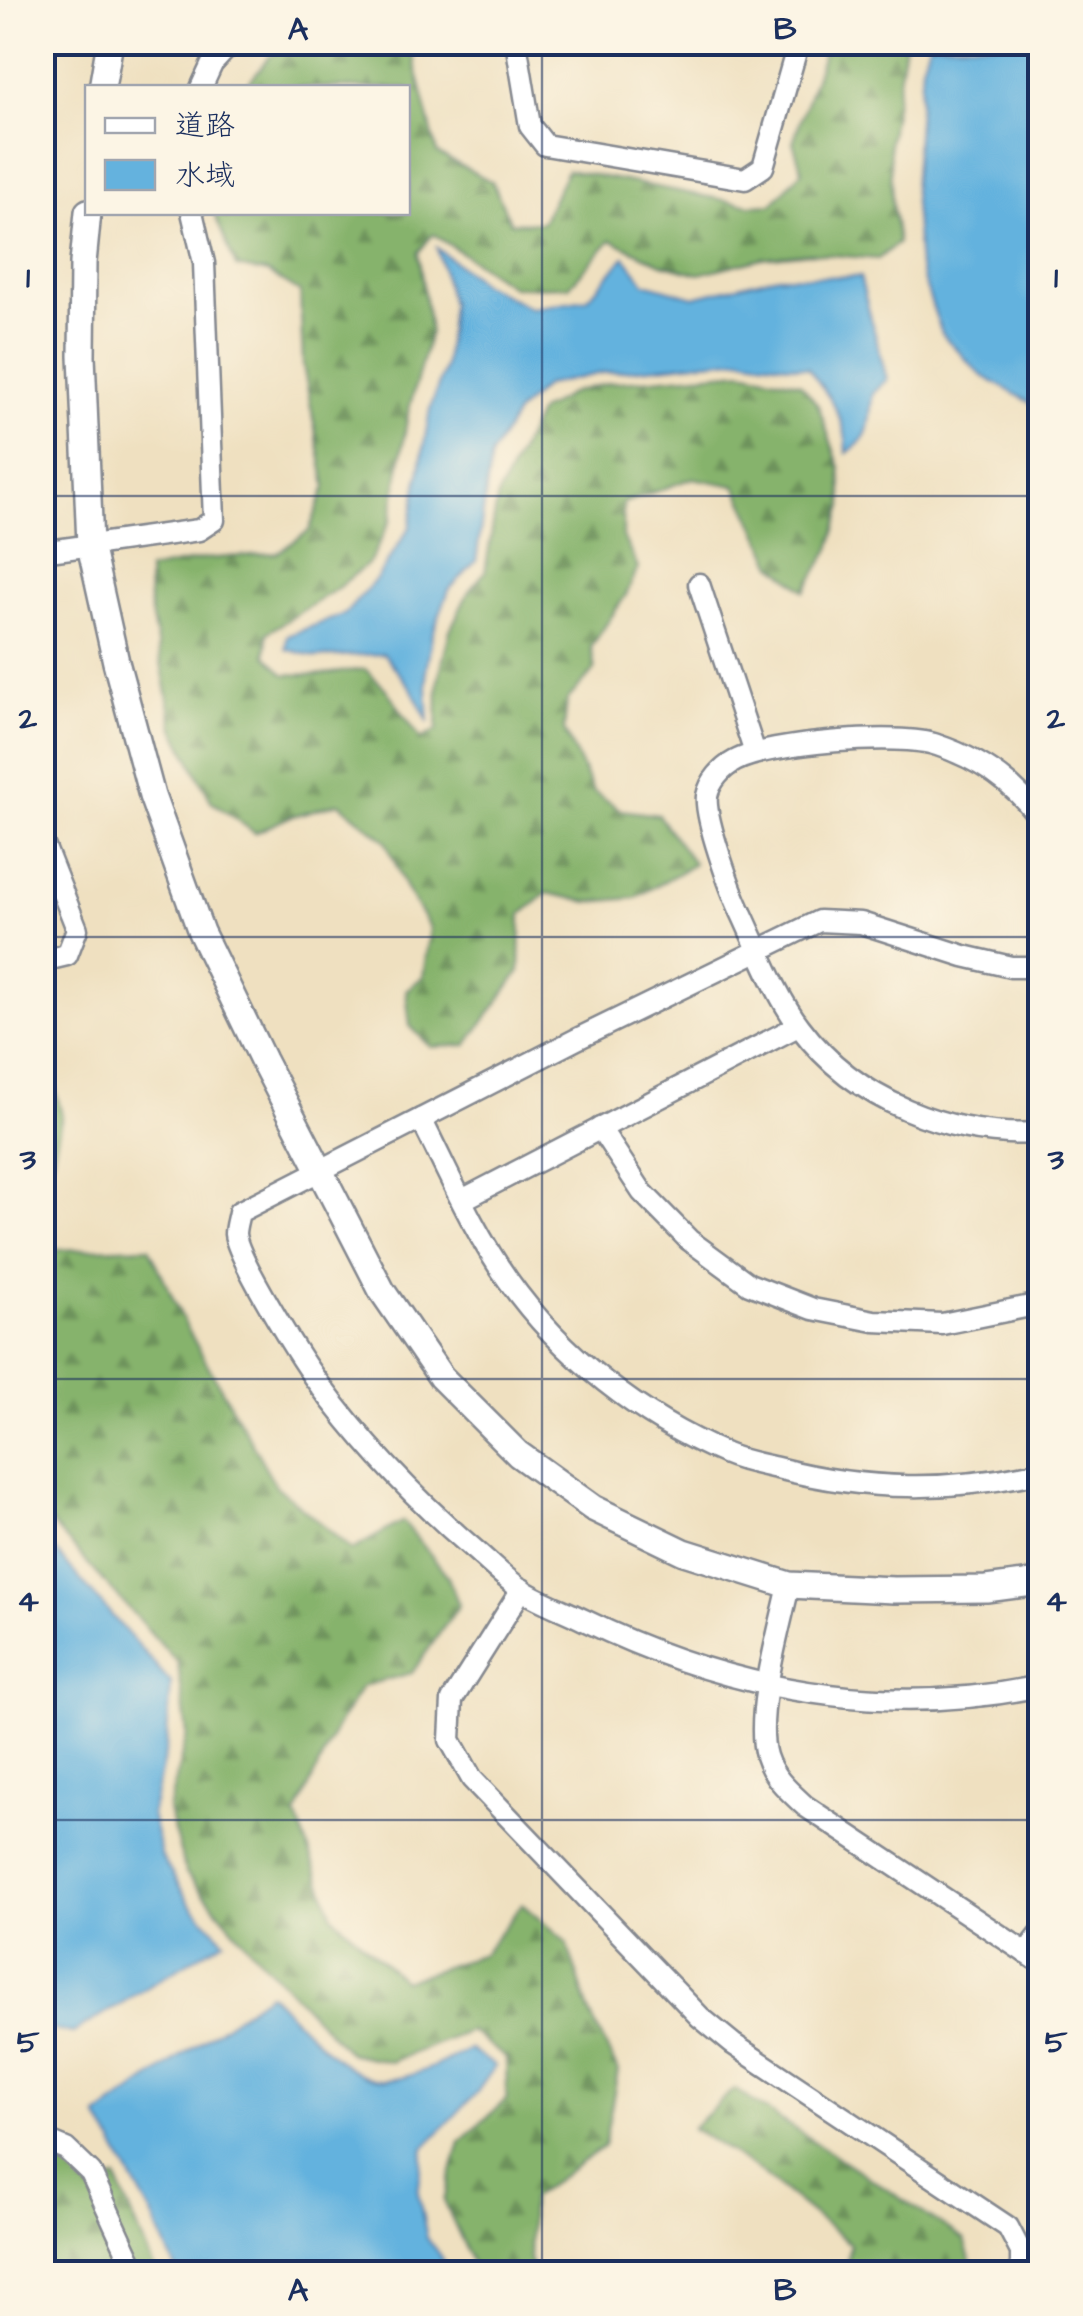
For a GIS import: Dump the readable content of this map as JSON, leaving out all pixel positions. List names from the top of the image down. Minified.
{"legend":["道路","水域"],"grid":{"columns":["A","B"],"rows":["1","2","3","4","5"]}}
